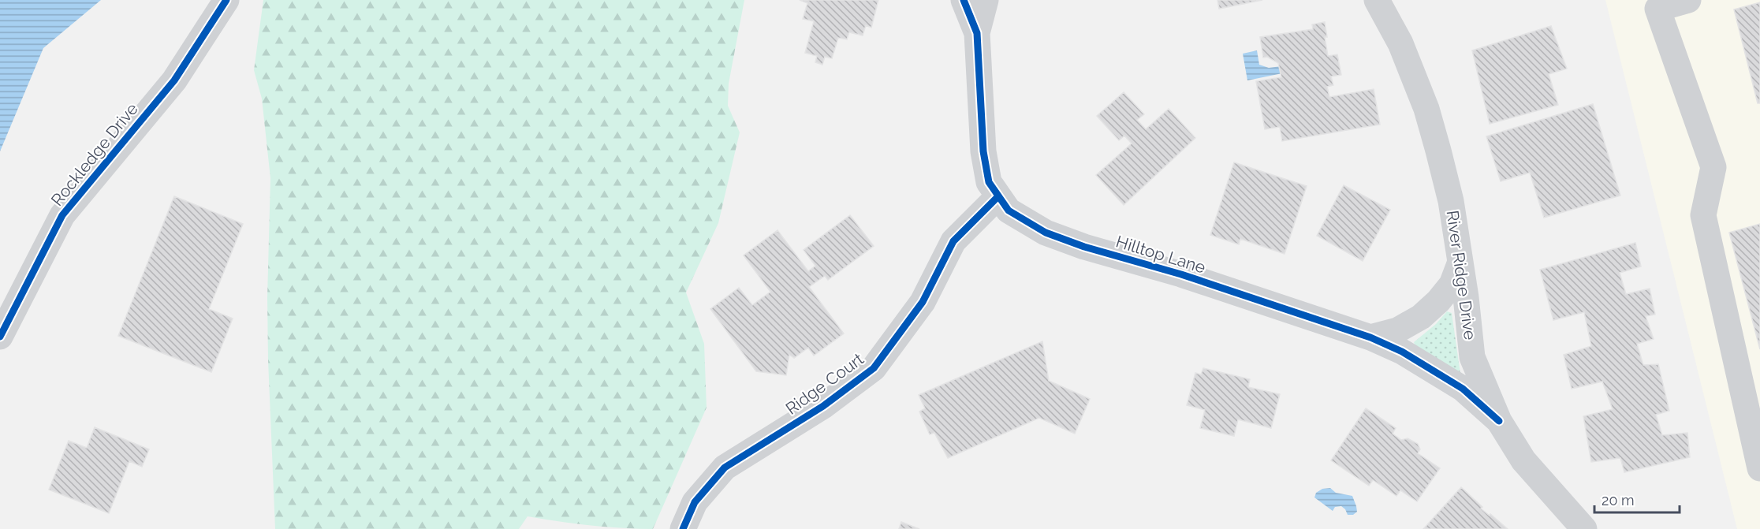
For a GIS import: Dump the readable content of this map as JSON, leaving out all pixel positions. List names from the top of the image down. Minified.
{"streets":{"street":["Rockledge Drive","Hilltop Lane","River Ridge Drive","Ridge Court"]},"crossings":[["Hilltop Lane","River Ridge Drive"],["Hilltop Lane","Ridge Court"]],"scale_bar":"20 m"}
